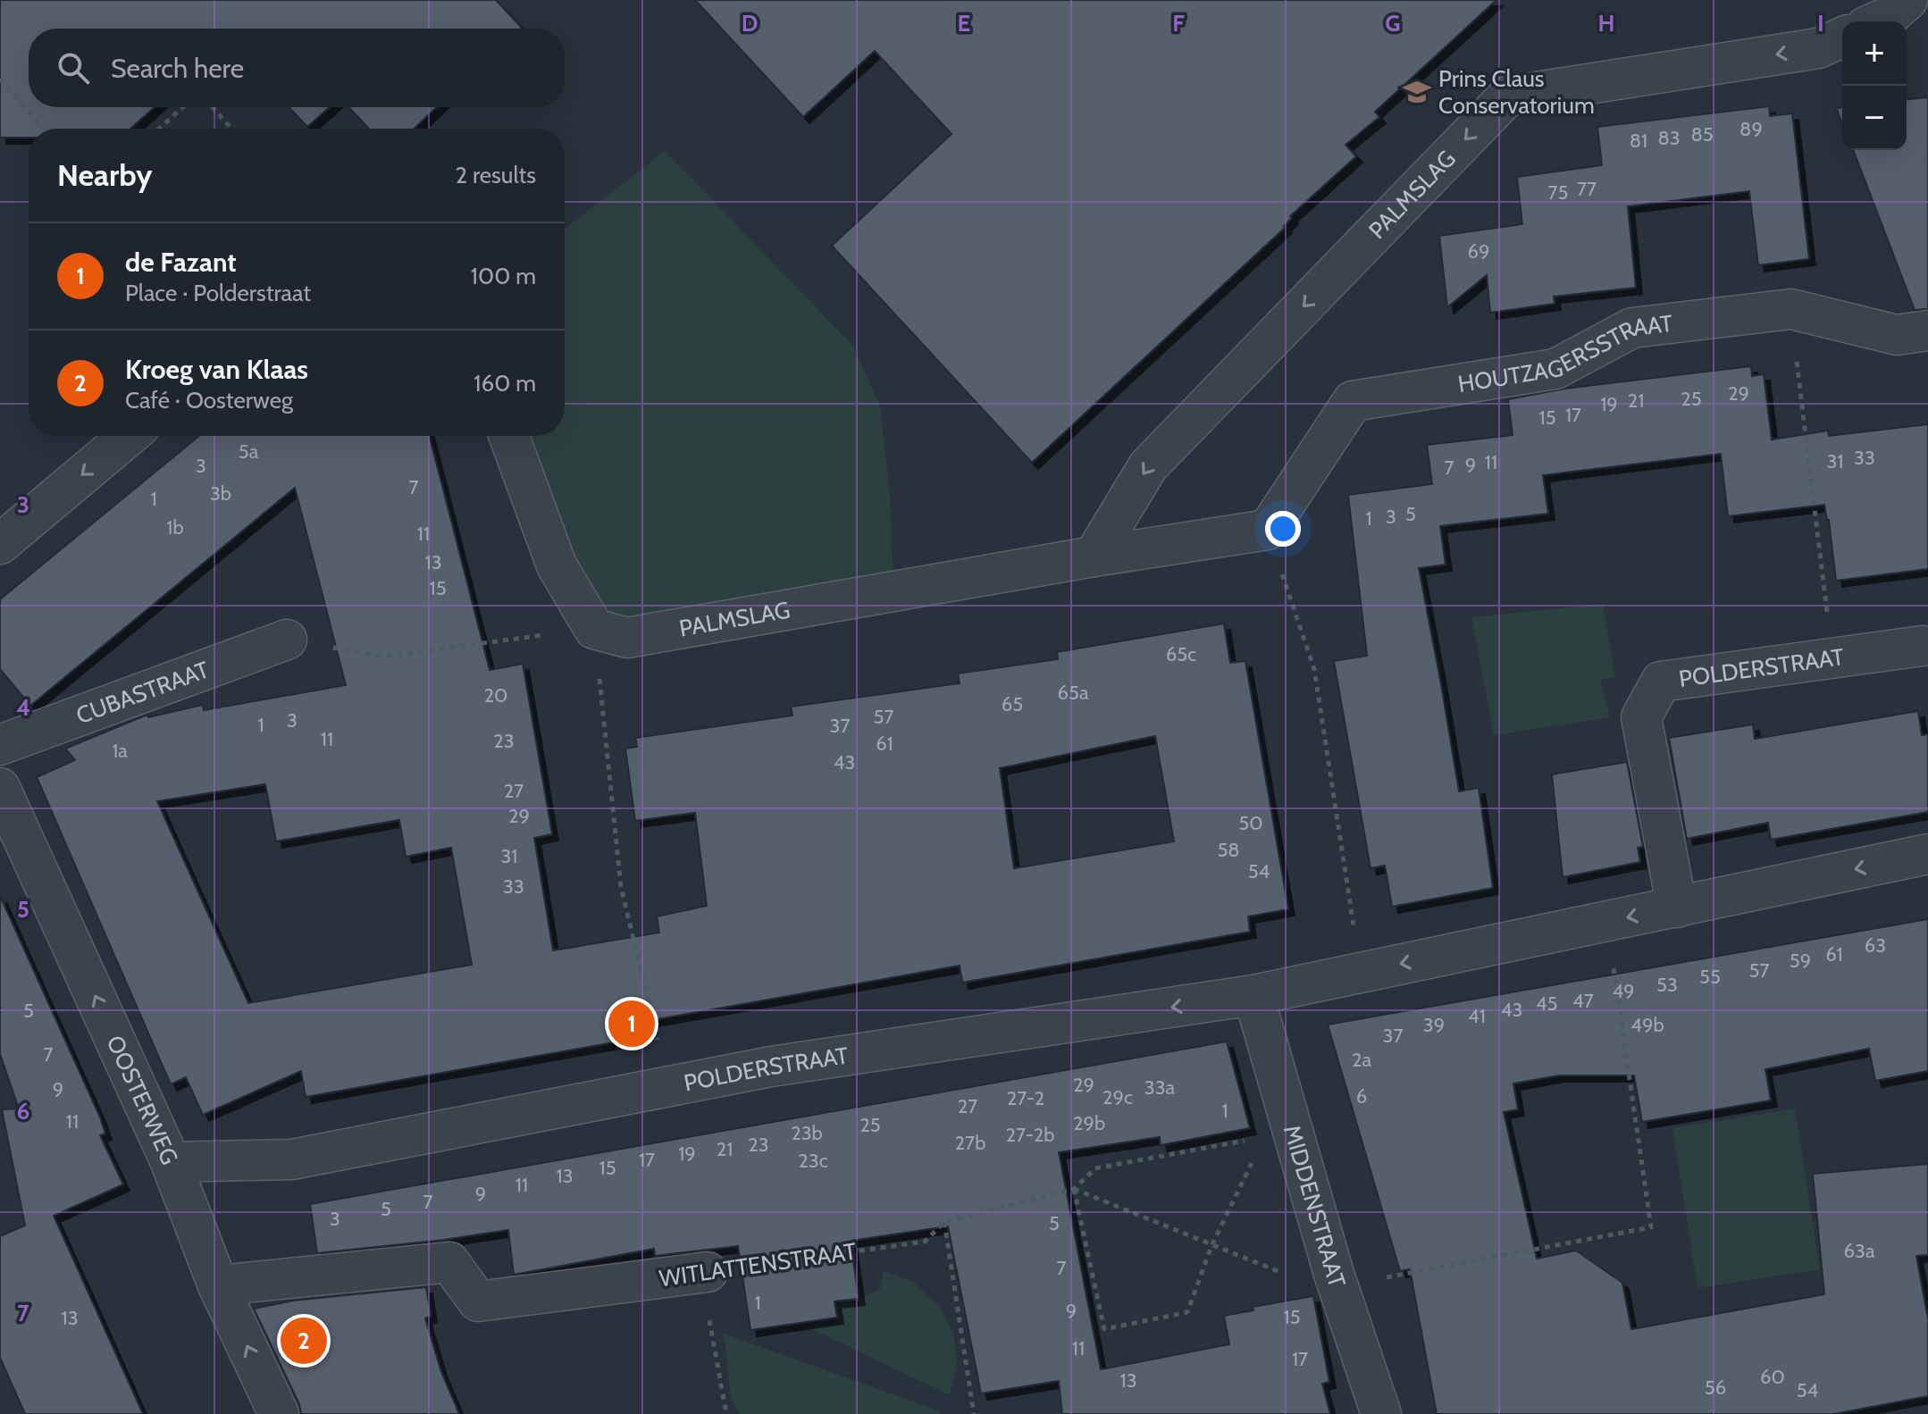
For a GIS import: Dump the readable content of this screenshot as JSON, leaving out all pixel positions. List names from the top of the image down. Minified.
{"streets":{"street":["PALMSLAG","HOUTZAGERSSTRAAT","POLDERSTRAAT","CUBASTRAAT","OOSTERWEG","MIDDENSTRAAT","WITLATTENSTRAAT"]},"crossings":[["PALMSLAG","HOUTZAGERSSTRAAT"],["POLDERSTRAAT","OOSTERWEG"],["POLDERSTRAAT","MIDDENSTRAAT"],["OOSTERWEG","WITLATTENSTRAAT"],["MIDDENSTRAAT","WITLATTENSTRAAT"]],"one_way":["PALMSLAG","POLDERSTRAAT","OOSTERWEG"],"places":{"school or university":["Prins Claus Conservatorium"]},"house_numbers":["89","85","83","81","77","75","69","29","25","21","19","17","15","5a","33","31","11","9","3","7","7","3b","1","5","3","1","1b","11","13","15","65c","65a","20","65","57","3","1","37","11","23","61","1a","43","27","29","50","58","31","54","33","63","61","59","57","55","53","49","47","45","43","5","41","39","49b","37","7","2a","29","33a","9","6","29c","27-2","27","1","11","29b","25","23b","27-2b","27b","23","21","19","17","23c","15","13","11","9","7","5","3","5","63a","7","1","9","15","13","11","17","60","13","56","54"],"page":{"map_buttons":["+","−"],"search":"Search here","heading":["Nearby","2 results"],"list":[{"mark":"1","name":"de Fazant","note":"Place · Polderstraat","value":"100 m"},{"mark":"2","name":"Kroeg van Klaas","note":"Café · Oosterweg","value":"160 m"}],"pins":["1","2"]},"grid":{"columns":["D","E","F","G","H","I"],"rows":["3","4","5","6","7"]}}
